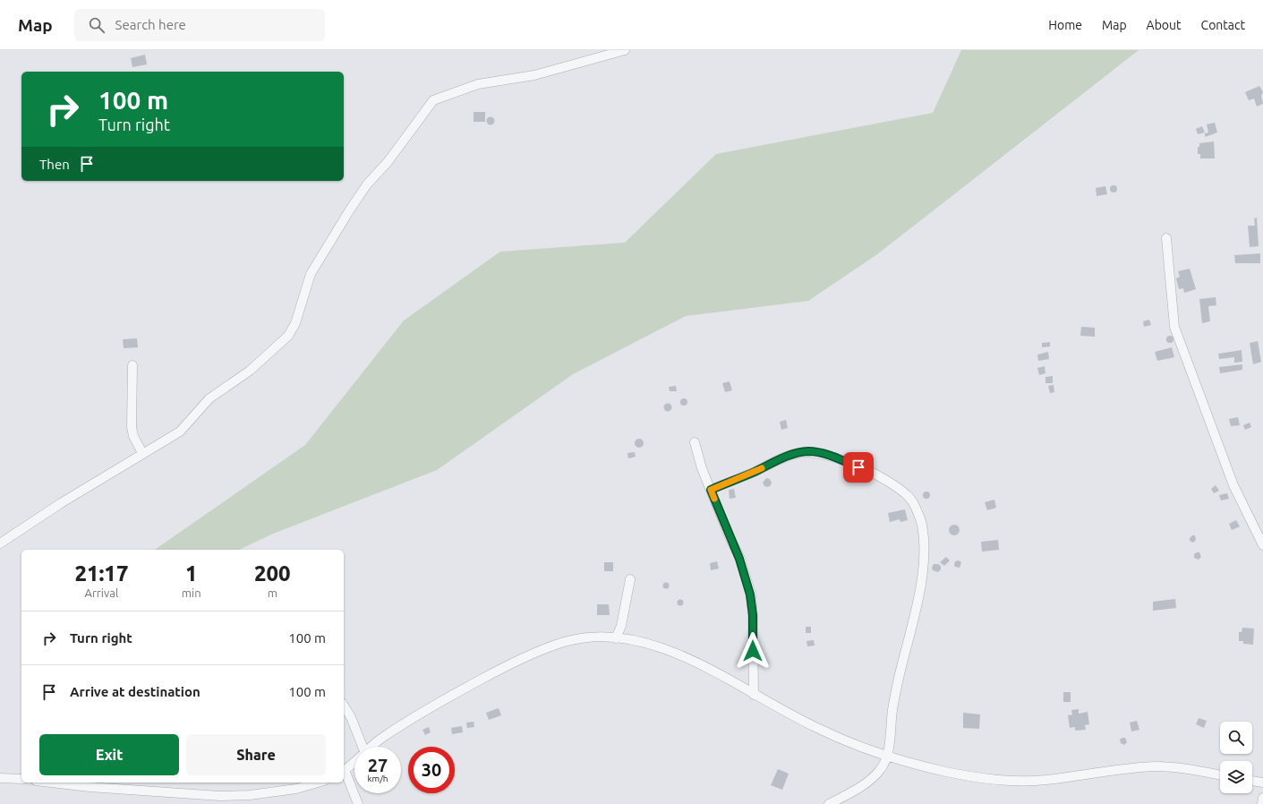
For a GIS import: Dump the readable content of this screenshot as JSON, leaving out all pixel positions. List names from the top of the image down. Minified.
{"page":{"header":"Map","search":"Search here","nav":["Home","Map","About","Contact"],"turn":["100 m","Turn right"],"then":"Then","eta":["21:17","Arrival","1","min","200","m"],"list":[{"name":"Turn right","value":"100 m"},{"name":"Arrive at destination","value":"100 m"}],"buttons":["Exit","Share"],"speed":"27 km/h","limit":"30"}}
